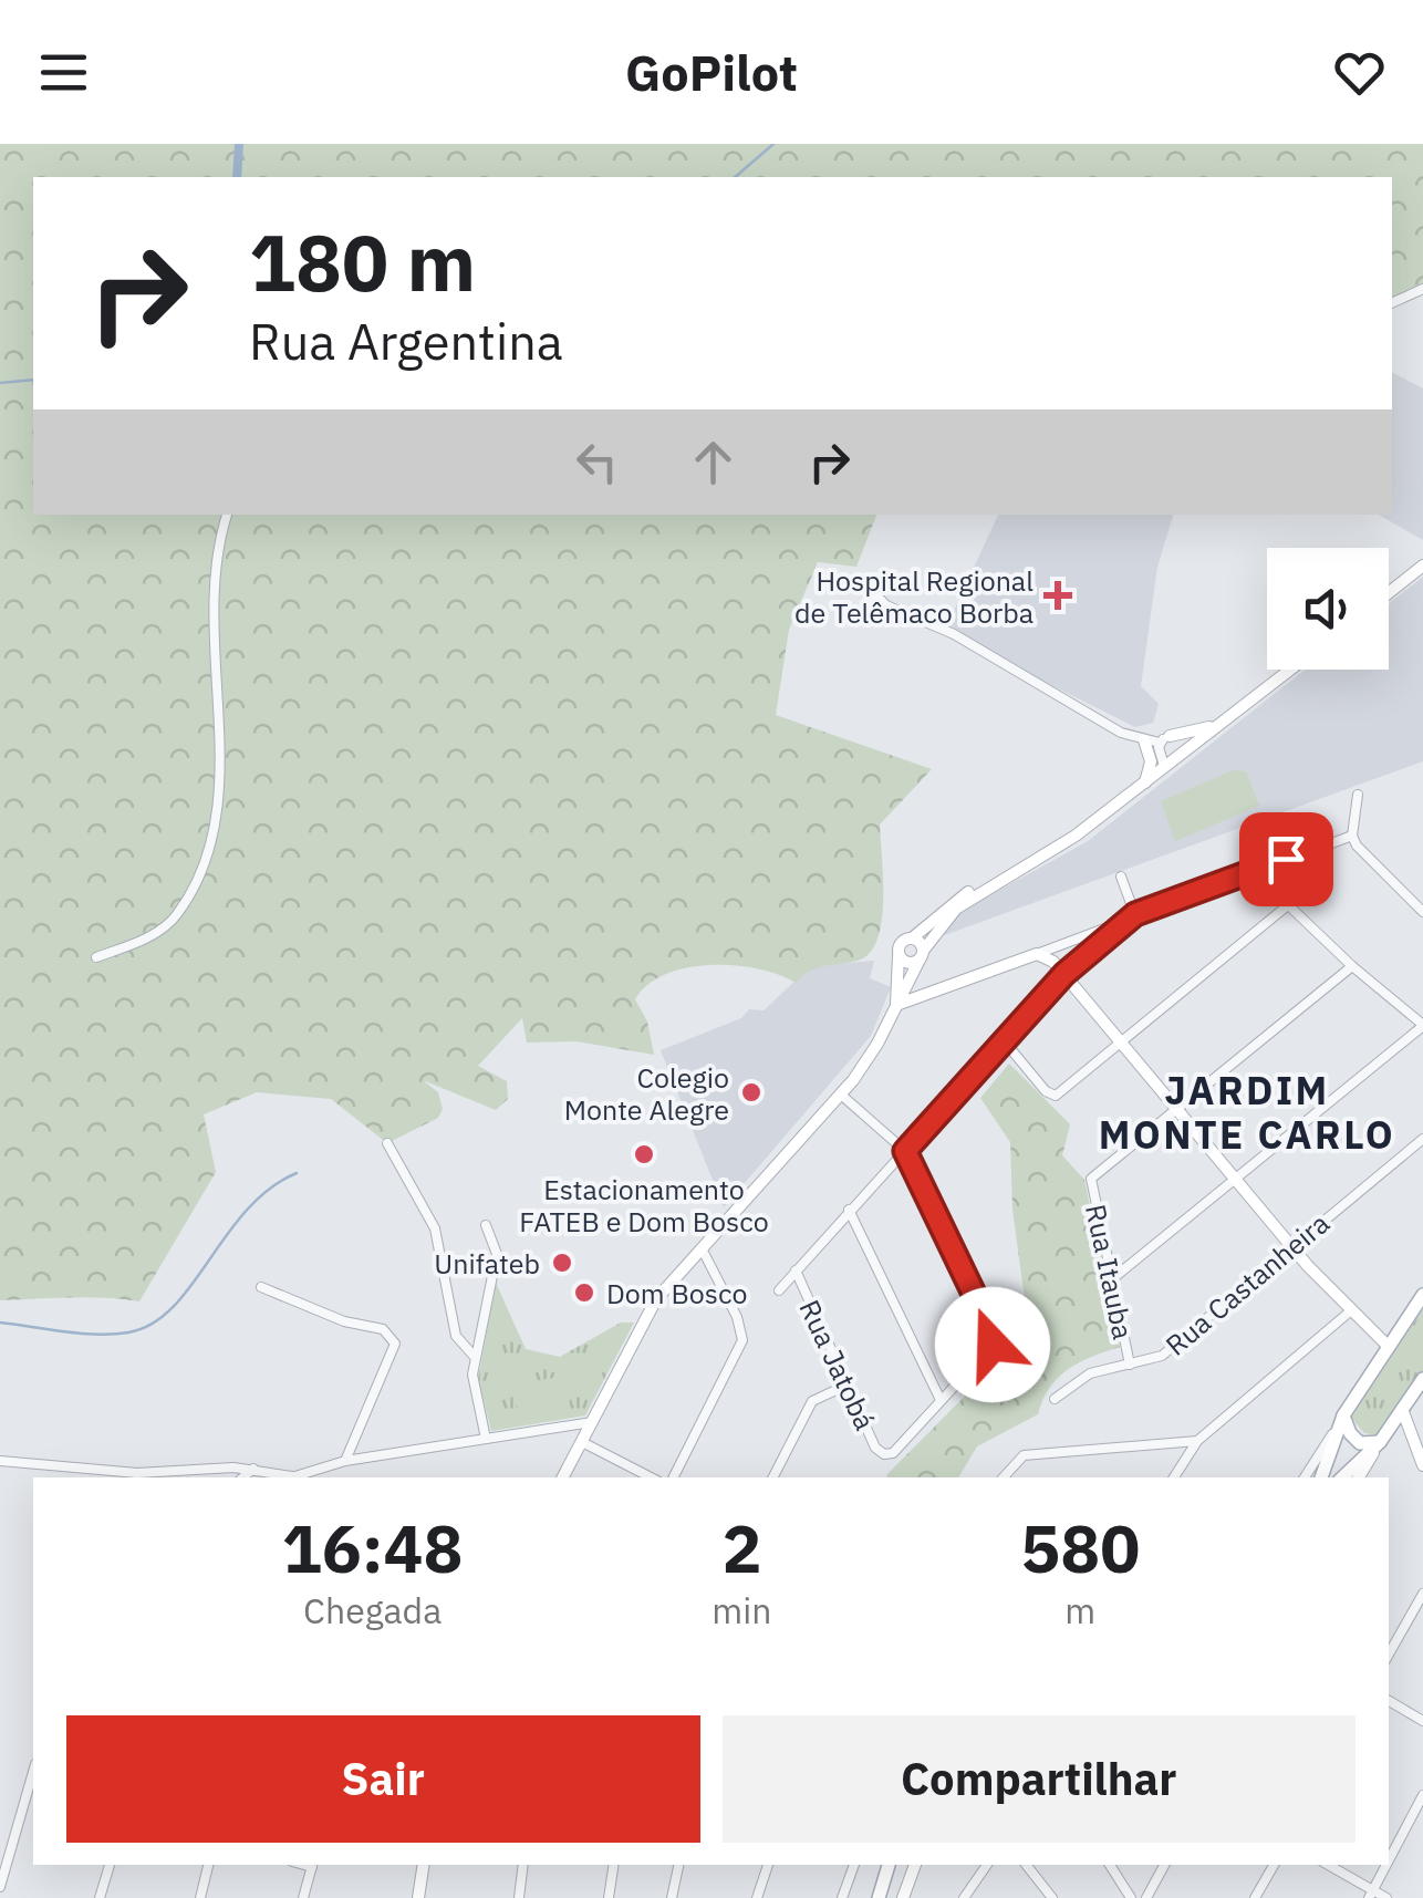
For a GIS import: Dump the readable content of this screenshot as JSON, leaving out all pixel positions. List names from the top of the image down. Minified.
{"streets":{"street":["Rua Itauba","Rua Castanheira","Rua Jatobá"]},"crossings":[["Rua Itauba","Rua Castanheira"]],"districts":["JARDIM MONTE CARLO"],"places":{"health":["Hospital Regional de Telêmaco Borba"],"other":["Colegio Monte Alegre","Estacionamento FATEB e Dom Bosco","Unifateb","Dom Bosco"]},"page":{"header":"GoPilot","turn":["180 m","Rua Argentina"],"eta":["16:48","Chegada","2","min","580","m"],"buttons":["Sair","Compartilhar"]}}
